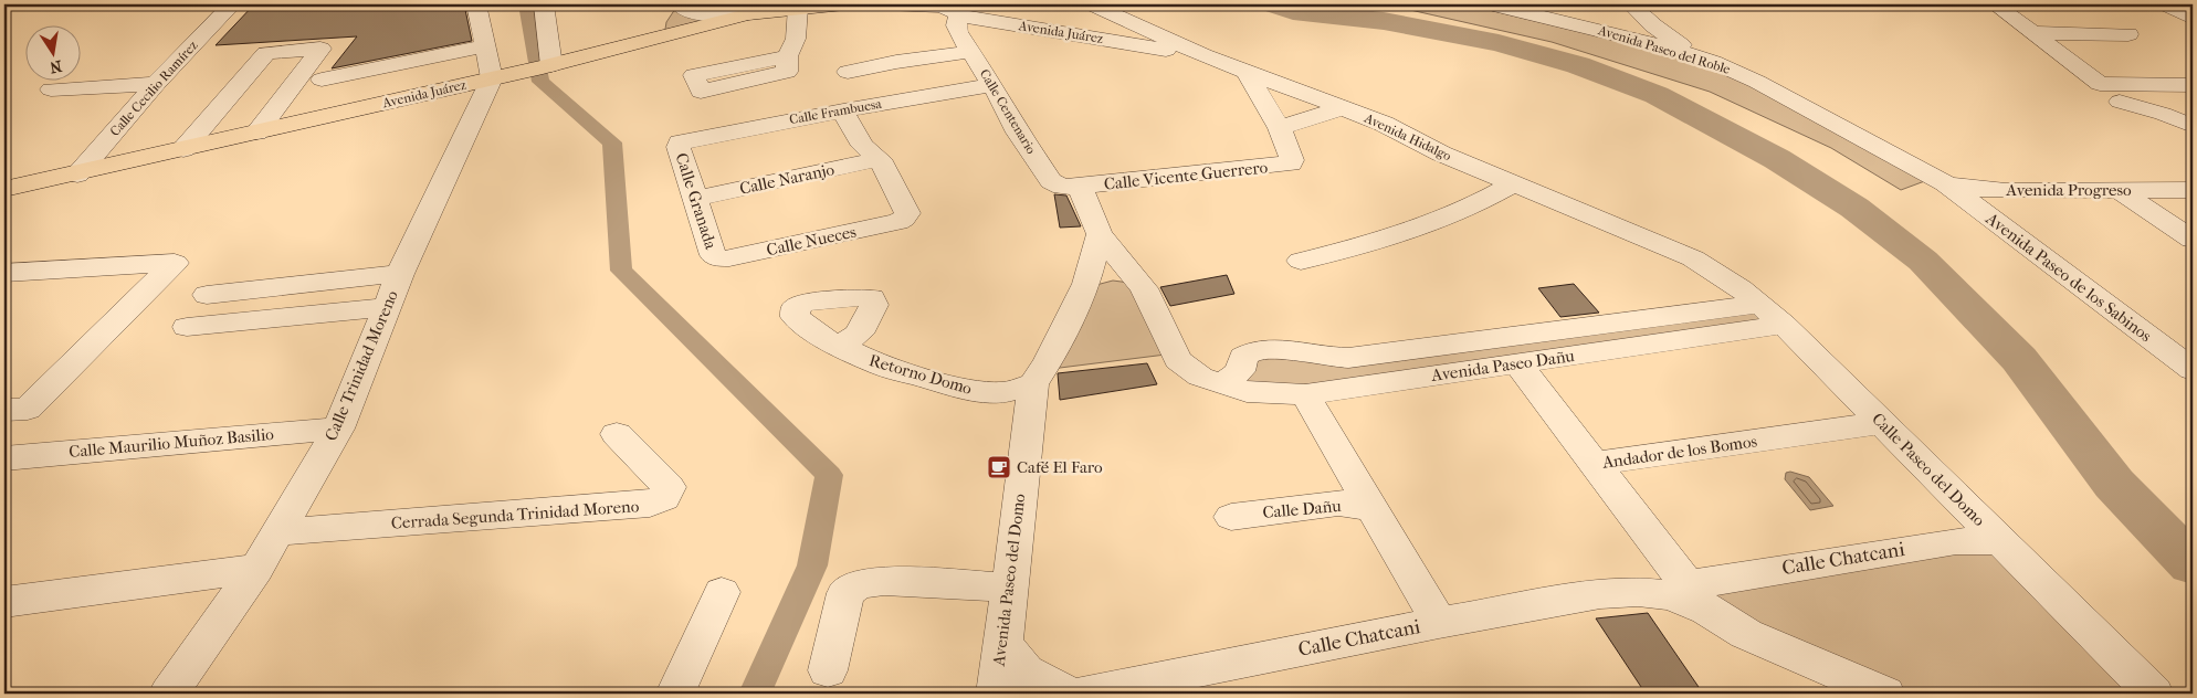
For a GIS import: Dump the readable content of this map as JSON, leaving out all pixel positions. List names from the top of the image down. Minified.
{"streets":{"main road":["Avenida Juárez"],"street":["Avenida Paseo del Roble","Calle Cecilio Ramírez","Calle Frambuesa","Calle Centenario","Avenida Hidalgo","Calle Vicente Guerrero","Calle Naranjo","Avenida Progreso","Calle Granada","Calle Nueces","Avenida Paseo de los Sabinos","Calle Trinidad Moreno","Avenida Paseo Dañu","Retorno Domo","Calle Maurilio Muñoz Basilio","Andador de los Bomos","Calle Paseo del Domo","Calle Dañu","Cerrada Segunda Trinidad Moreno","Calle Chatcani","Avenida Paseo del Domo"]},"crossings":[["Avenida Juárez","Calle Cecilio Ramírez"],["Avenida Juárez","Calle Centenario"],["Avenida Juárez","Avenida Hidalgo"],["Avenida Juárez","Calle Trinidad Moreno"],["Avenida Paseo del Roble","Avenida Progreso"],["Avenida Paseo del Roble","Avenida Paseo de los Sabinos"],["Calle Frambuesa","Calle Centenario"],["Calle Frambuesa","Calle Granada"],["Calle Centenario","Calle Vicente Guerrero"],["Avenida Hidalgo","Calle Paseo del Domo"],["Calle Naranjo","Calle Granada"],["Calle Naranjo","Calle Nueces"],["Avenida Progreso","Avenida Paseo de los Sabinos"],["Calle Granada","Calle Nueces"],["Calle Trinidad Moreno","Calle Maurilio Muñoz Basilio"],["Calle Trinidad Moreno","Cerrada Segunda Trinidad Moreno"],["Avenida Paseo Dañu","Calle Paseo del Domo"],["Avenida Paseo Dañu","Avenida Paseo del Domo"],["Retorno Domo","Avenida Paseo del Domo"],["Andador de los Bomos","Calle Paseo del Domo"],["Andador de los Bomos","Calle Chatcani"],["Calle Paseo del Domo","Calle Chatcani"]],"places":{"cafe":["Café El Faro"]},"north":"bottom"}
